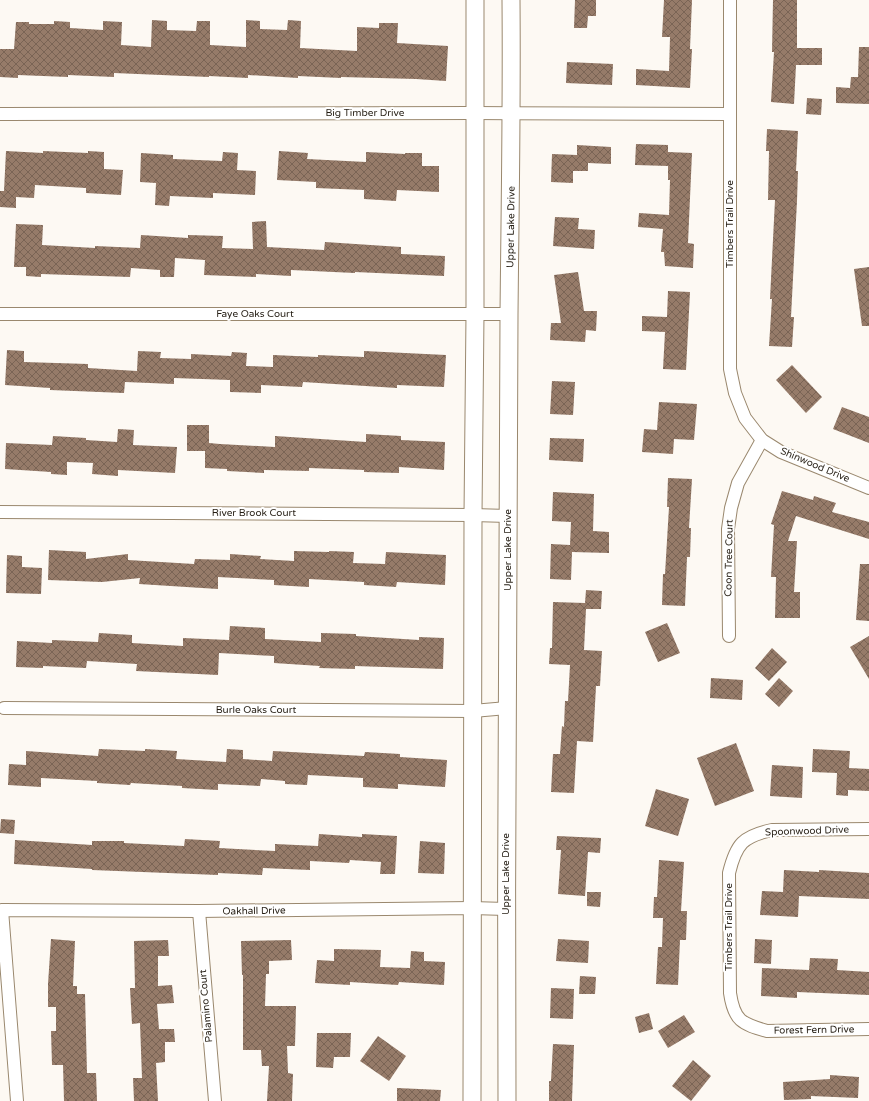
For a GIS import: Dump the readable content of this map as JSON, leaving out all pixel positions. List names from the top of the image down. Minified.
{"streets":{"street":["Big Timber Drive","Timbers Trail Drive","Upper Lake Drive","Faye Oaks Court","Shinwood Drive","River Brook Court","Coon Tree Court","Burle Oaks Court","Spoonwood Drive","Oakhall Drive","Palamino Court","Forest Fern Drive"]},"crossings":[["Big Timber Drive","Timbers Trail Drive"],["Big Timber Drive","Upper Lake Drive"],["Timbers Trail Drive","Shinwood Drive"],["Timbers Trail Drive","Coon Tree Court"],["Timbers Trail Drive","Spoonwood Drive"],["Timbers Trail Drive","Forest Fern Drive"],["Upper Lake Drive","Faye Oaks Court"],["Upper Lake Drive","River Brook Court"],["Upper Lake Drive","Burle Oaks Court"],["Upper Lake Drive","Oakhall Drive"],["Shinwood Drive","Coon Tree Court"],["Oakhall Drive","Palamino Court"]]}
